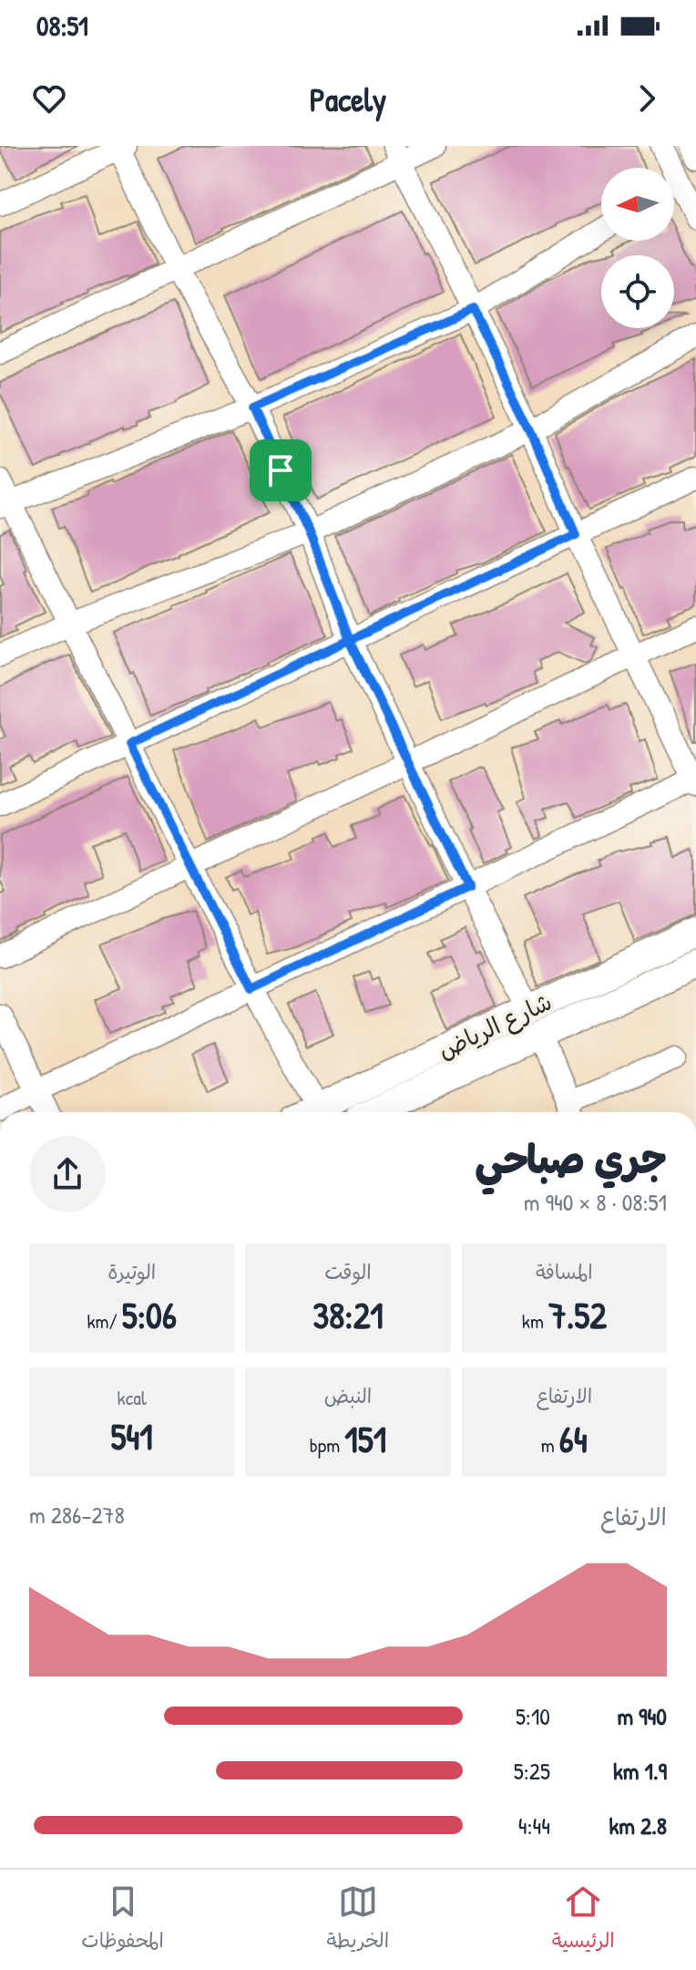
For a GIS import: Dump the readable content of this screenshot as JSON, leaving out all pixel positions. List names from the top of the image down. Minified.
{"streets":{"main road":["شارع الرياض"]},"north":"left","page":{"status":"08:51","header":"Pacely","heading":["جري صباحي","08:51 · 8 × 940 m"],"stats":[["المسافة","7.52 km"],["الوقت","38:21"],["الوتيرة","5:06 /km"],["الارتفاع","64 m"],["النبض","151 bpm"],["kcal","541"]],"chart":["الارتفاع","278–286 m"],"list":[{"name":"940 m","note":"5:10"},{"name":"1.9 km","note":"5:25"},{"name":"2.8 km","note":"4:44"}],"tabs":["الرئيسية","الخريطة","المحفوظات"]}}
